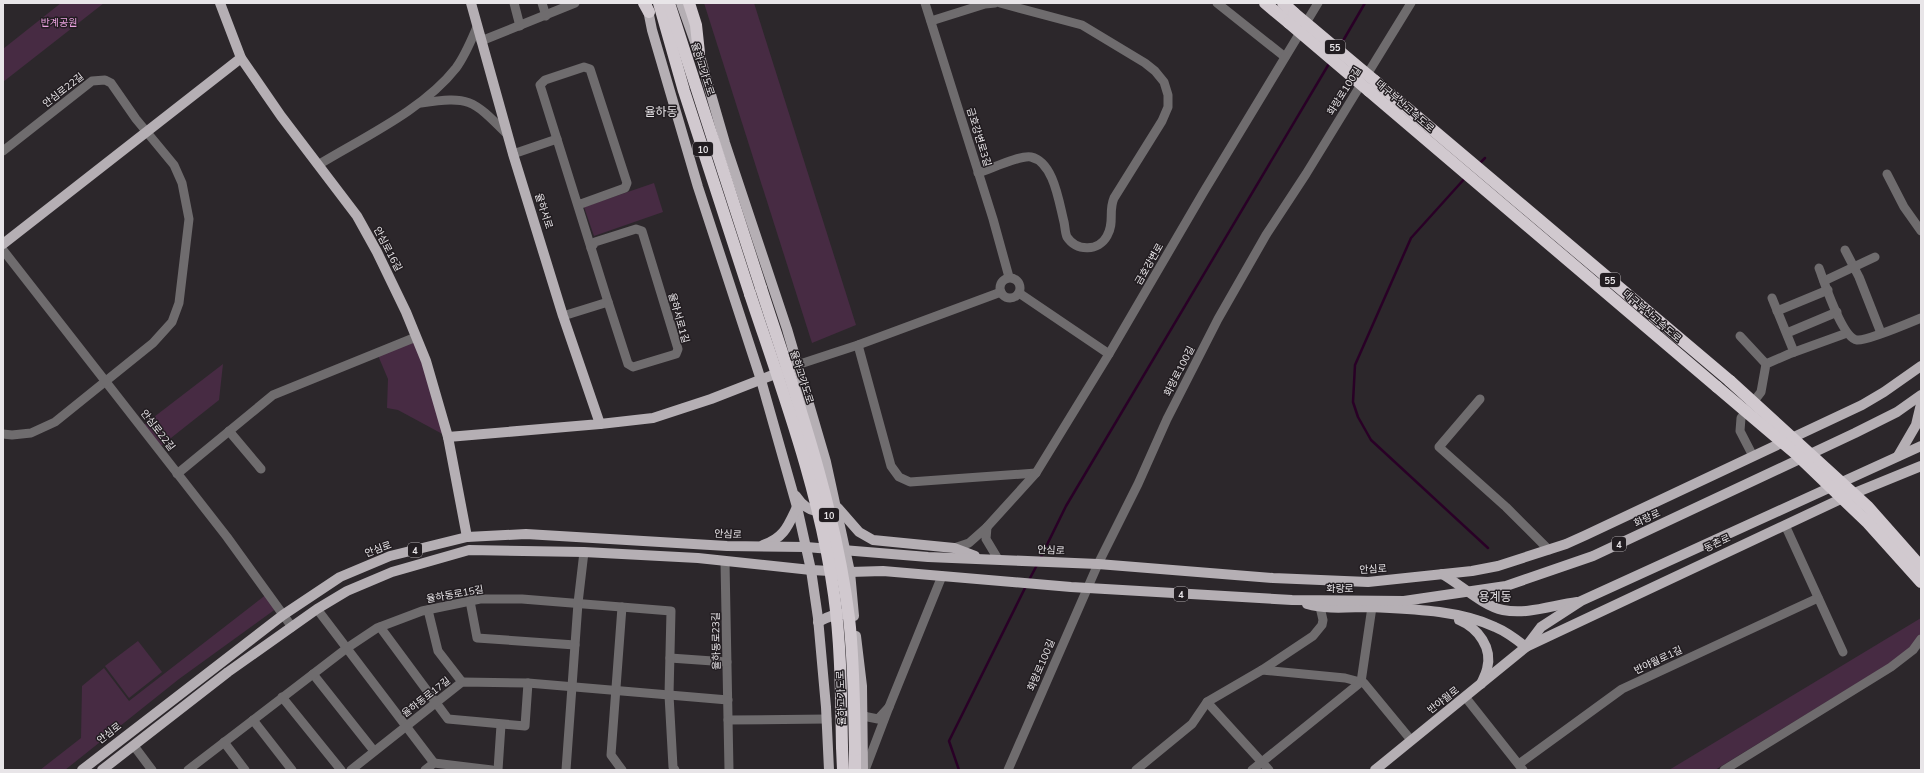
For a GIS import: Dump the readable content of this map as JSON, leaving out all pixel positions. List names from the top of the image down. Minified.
{"streets":{"highway":["55","율하고가도로","대구부산고속도로","10"],"main road":["율하서로","안심로16길","화랑로","안심로","동촌로","4","반야월로"],"street":["안심로22길","화랑로100길","금호강변로3길","금호강변로","율하서로1길","율하동로15길","율하동로23길","반야월로1길","율하동로17길"]},"crossings":[["안심로22길","안심로"],["안심로22길","4"],["화랑로100길","안심로"],["화랑로100길","4"],["안심로16길","안심로"],["화랑로","안심로"],["화랑로","4"],["동촌로","반야월로"],["4","율하동로23길"],["율하동로23길","율하동로17길"],["반야월로1길","반야월로"]],"districts":["율하동","용계동"],"parks":["반계공원"]}
